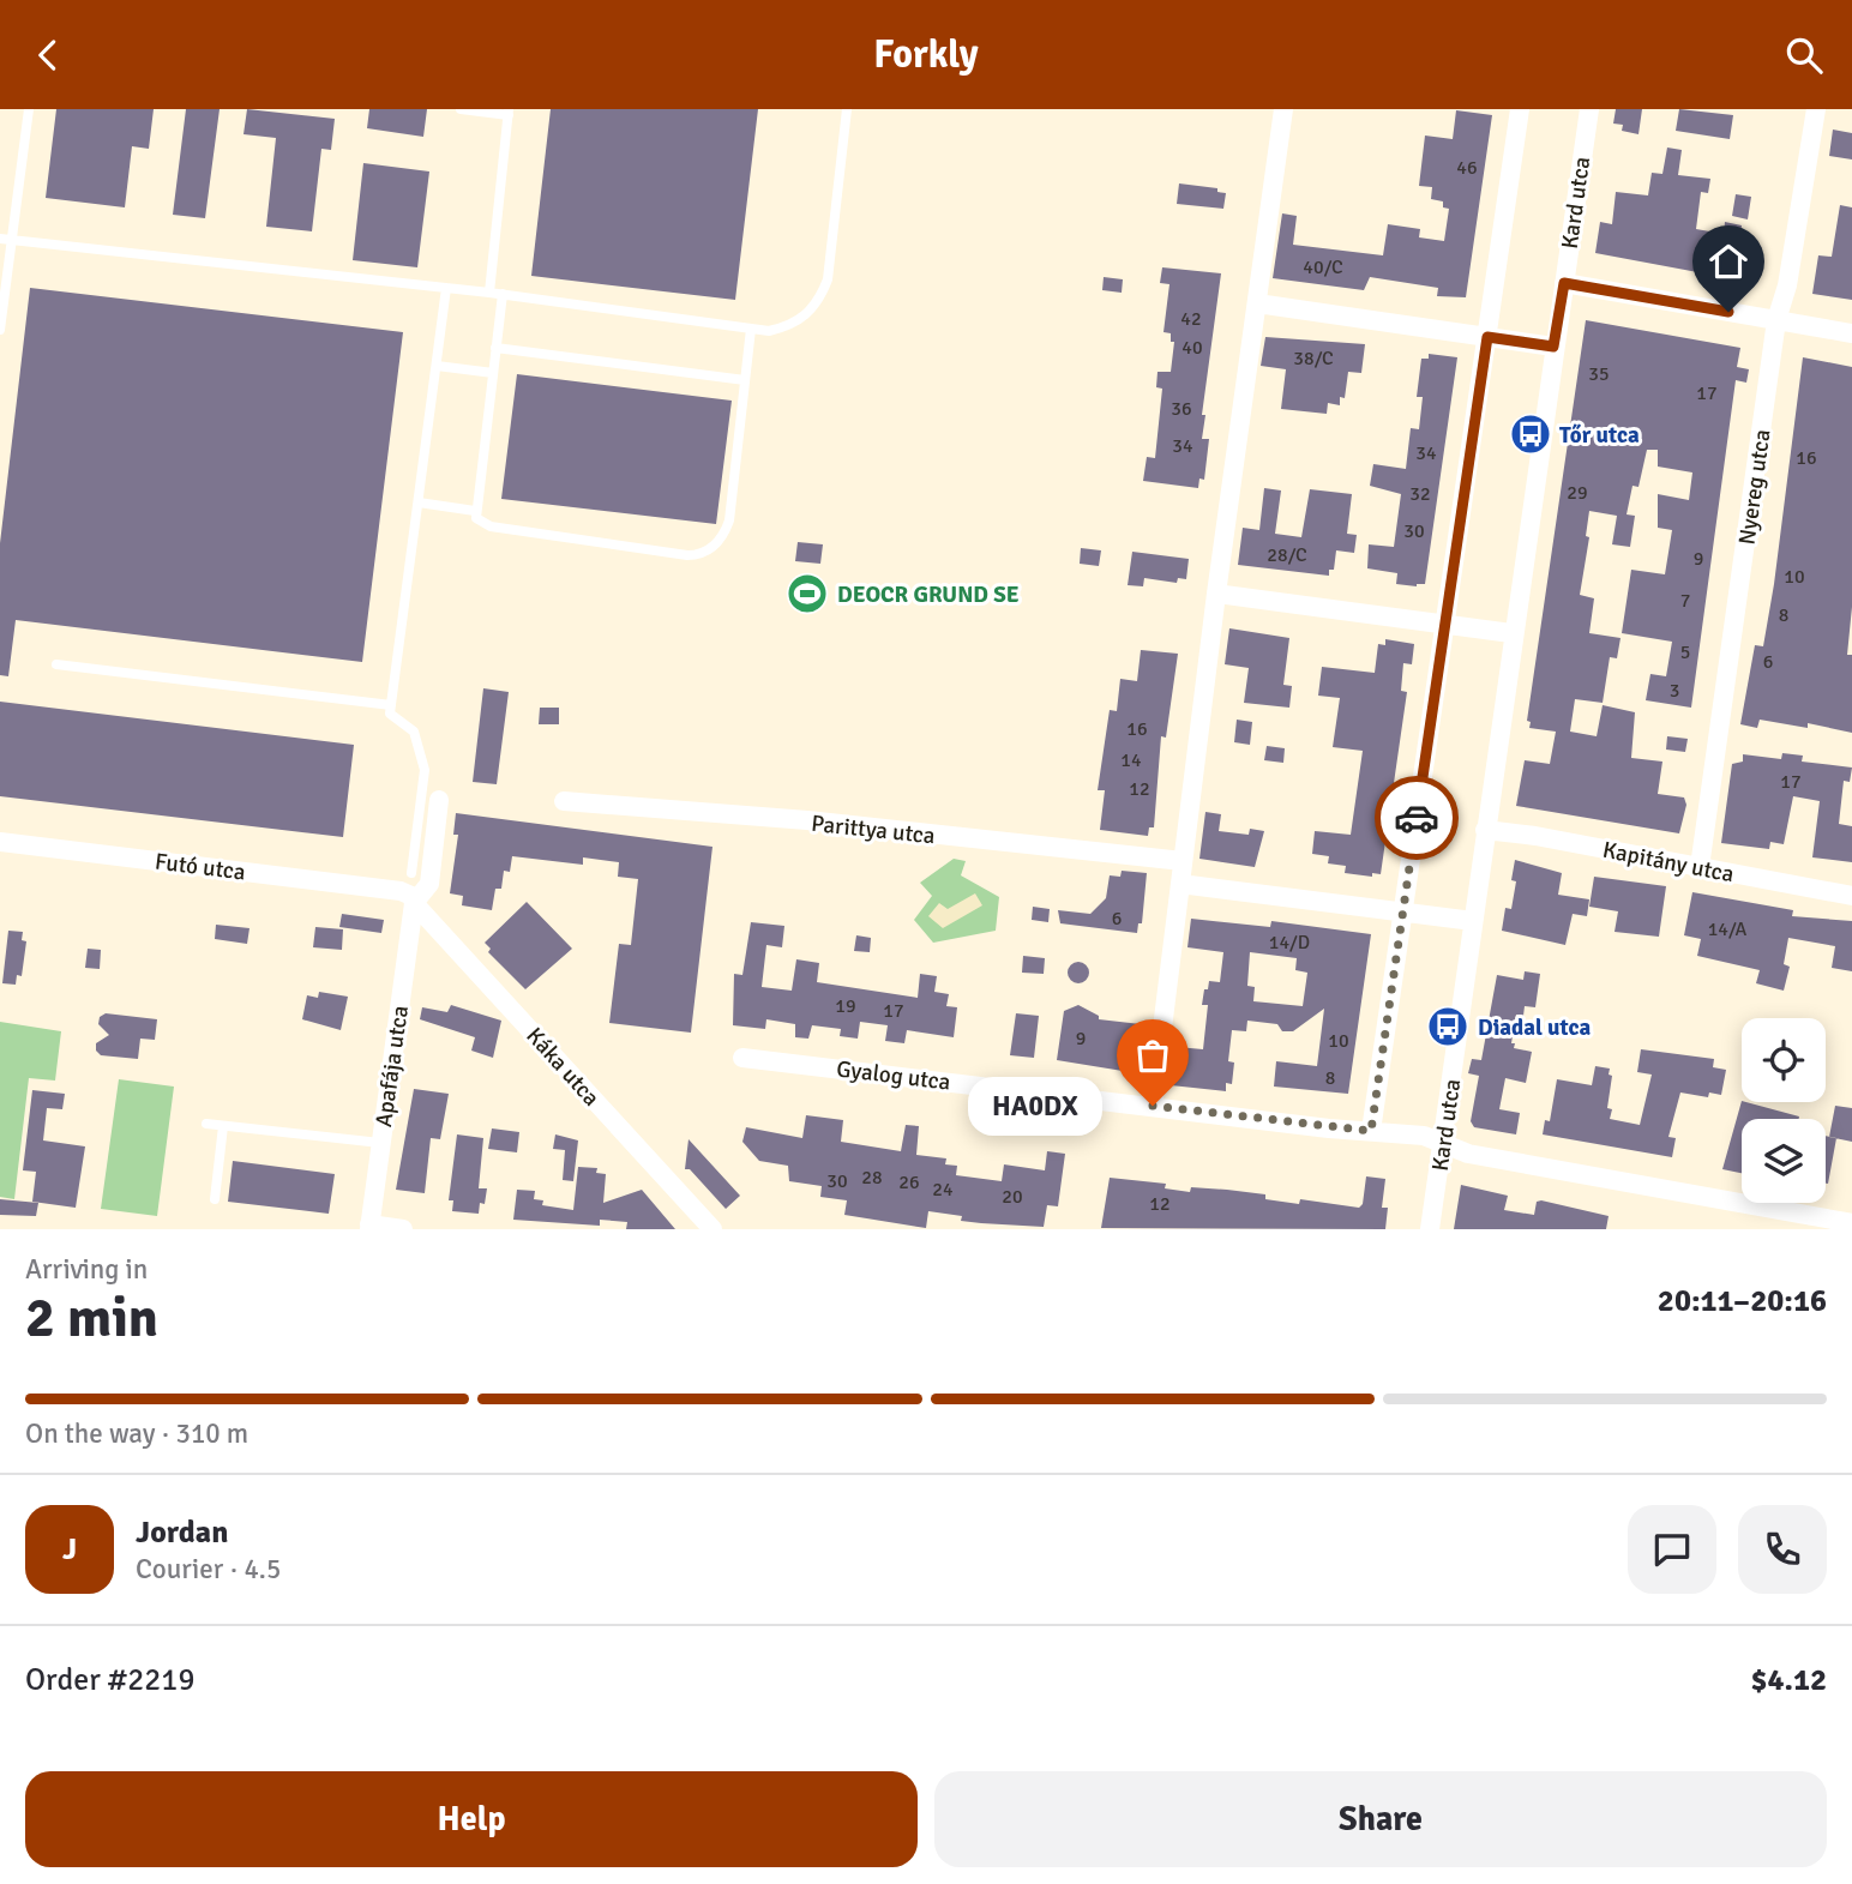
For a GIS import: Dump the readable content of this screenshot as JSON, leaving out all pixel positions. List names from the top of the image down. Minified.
{"streets":{"street":["Kard utca","Nyereg utca","Parittya utca","Kapitány utca","Futó utca","Apafája utca","Káka utca","Gyalog utca"]},"crossings":[["Kard utca","Kapitány utca"],["Kard utca","Gyalog utca"],["Nyereg utca","Kapitány utca"],["Futó utca","Apafája utca"],["Futó utca","Káka utca"],["Apafája utca","Káka utca"]],"places":{"bus stop":["Tőr utca","Diadal utca"],"sports":["DEOCR GRUND SE"],"other":["HA0DX"]},"house_numbers":["46","40/C","42","40","38/C","35","17","36","34","34","16","29","32","30","28/C","9","10","7","8","5","6","3","16","14","17","12","6","14/A","14/D","19","17","9","10","8","28","30","26","24","20","12"],"page":{"header":"Forkly","bubble":"HA0DX","heading":["2 min","Arriving in","20:11–20:16"],"panel":["Jordan","Courier · 4.5","Order #2219","$4.12"],"bar":"On the way · 310 m","round":"J","buttons":["Help","Share"]}}
